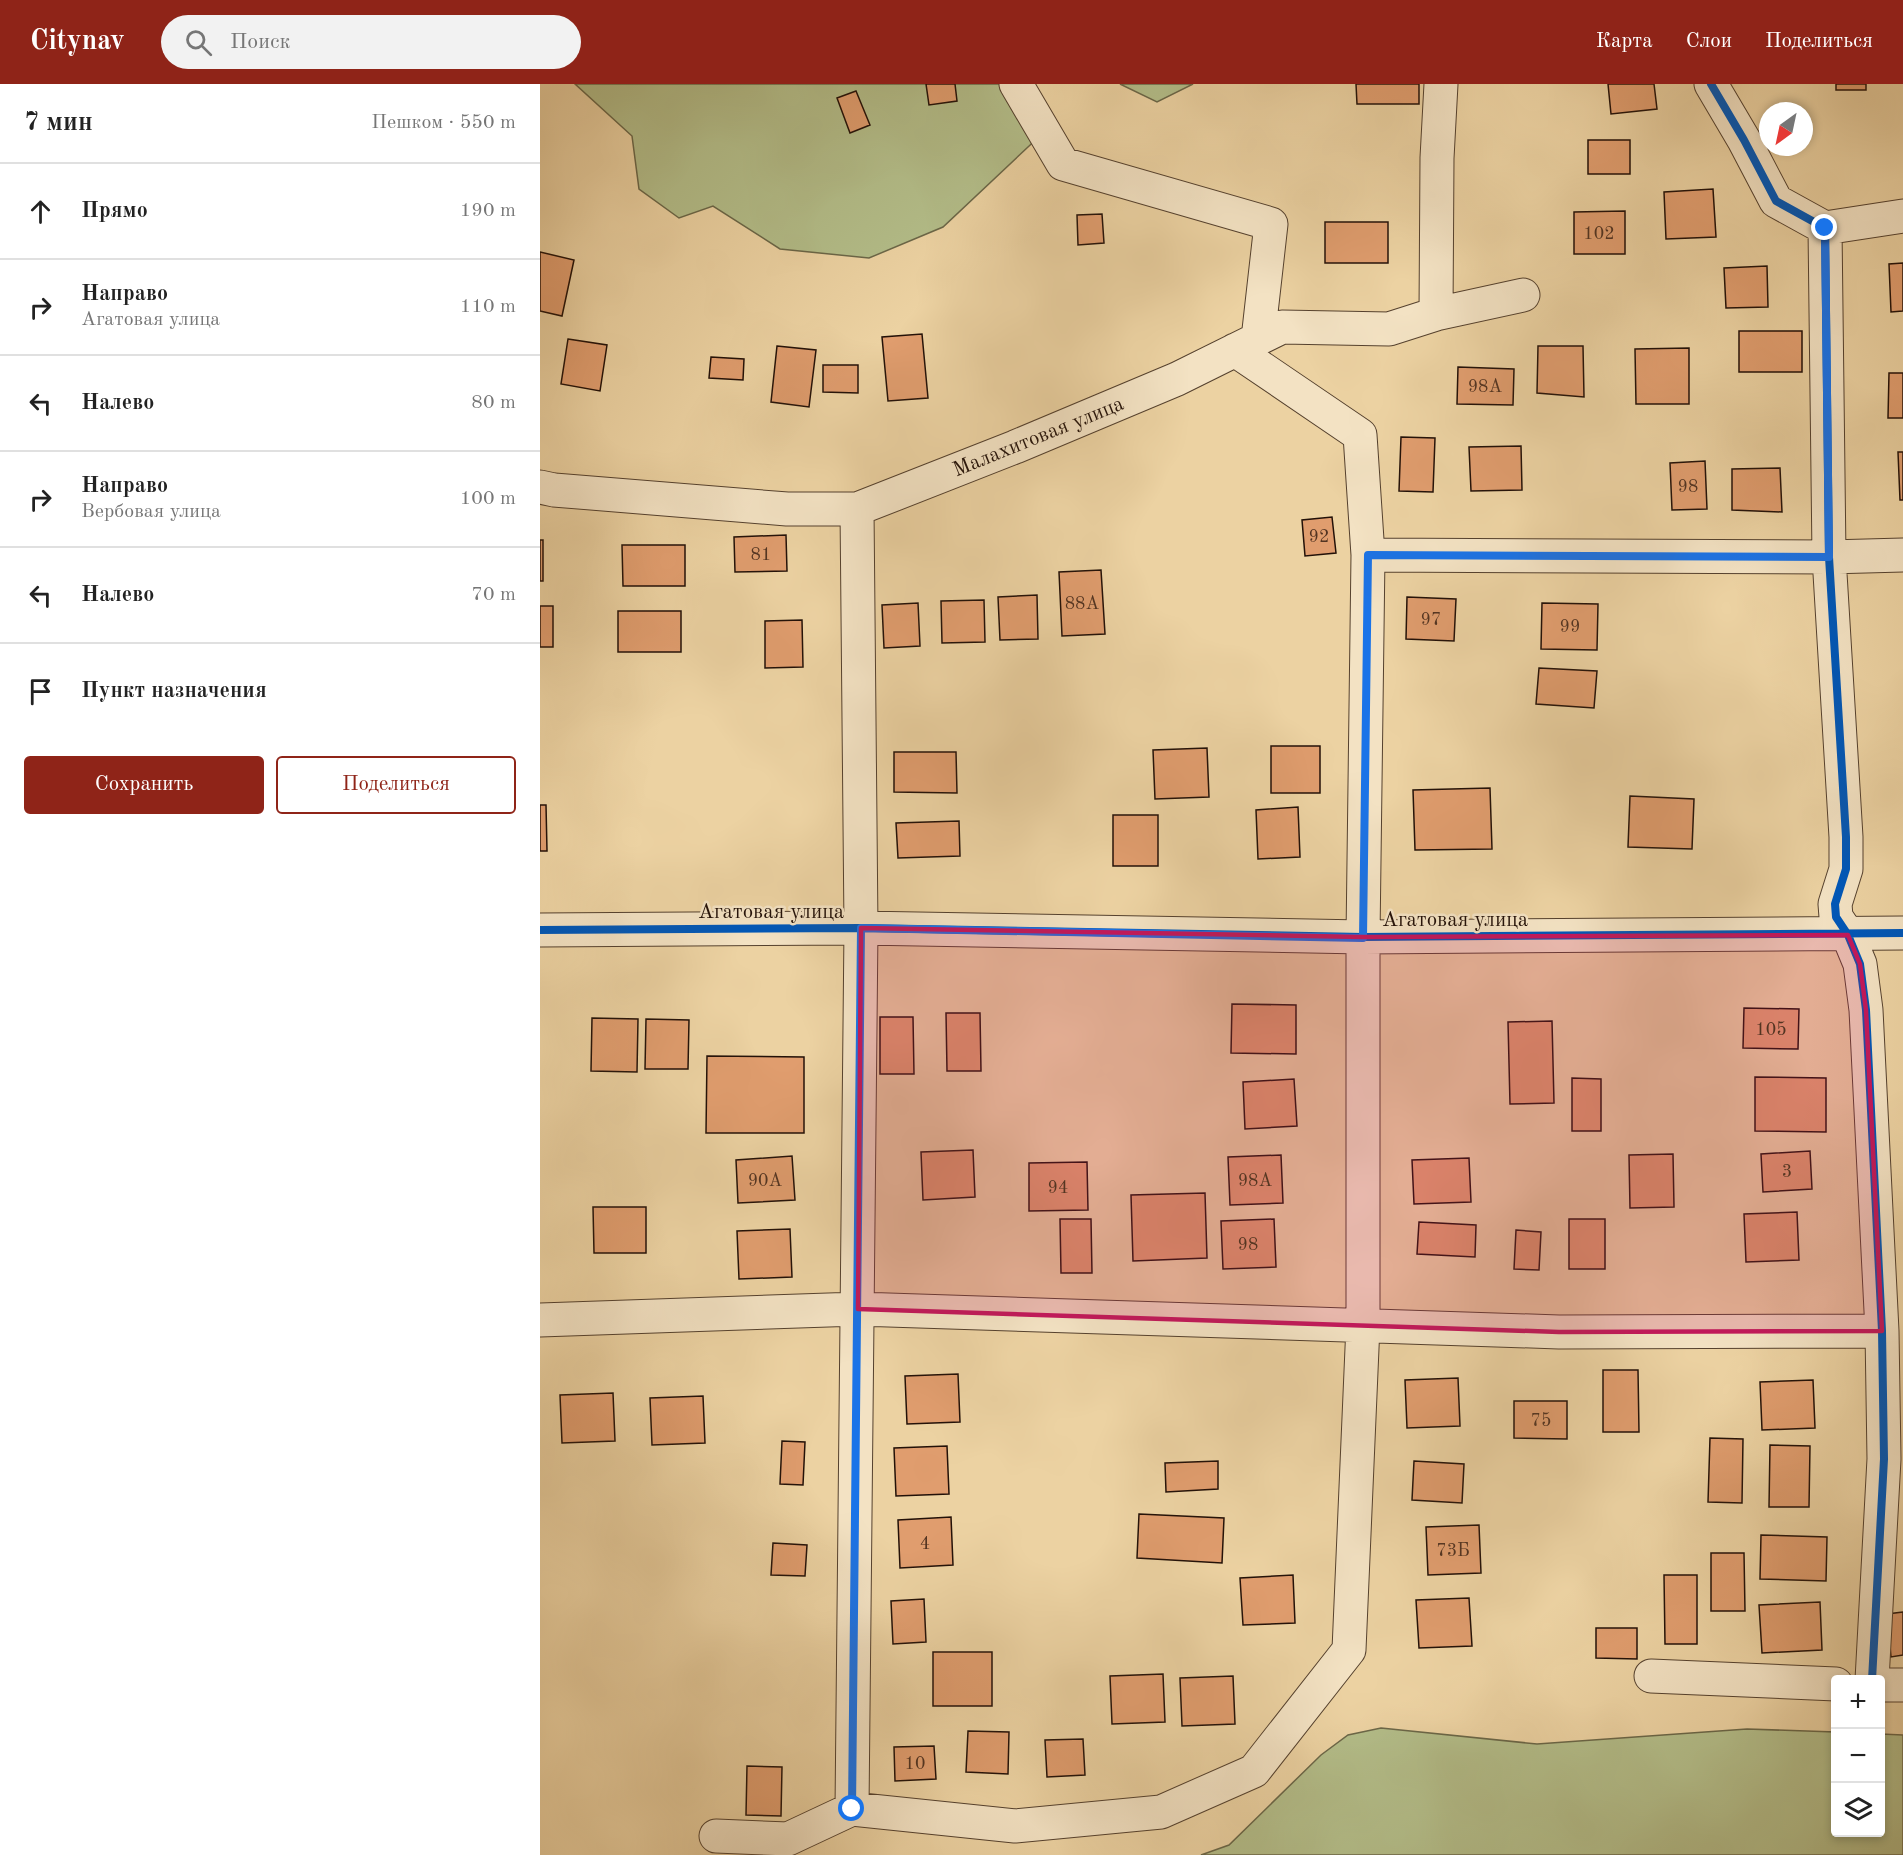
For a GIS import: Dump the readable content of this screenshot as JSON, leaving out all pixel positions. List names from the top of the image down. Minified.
{"streets":{"street":["Малахитовая улица","Агатовая улица"]},"house_numbers":["102","98А","98","92","81","88А","97","99","105","3","90А","98А","94","98","75","4","73Б","10"],"north":"bottom left","page":{"header":"Citynav","search":"Поиск","nav":["Карта","Слои","Поделиться"],"heading":["7 мин","Пешком · 550 m"],"list":[["Прямо","190 m"],["Направо","Агатовая улица","110 m"],["Налево","80 m"],["Направо","Вербовая улица","100 m"],["Налево","70 m"],"Пункт назначения"],"buttons":["Сохранить","Поделиться"],"map_buttons":["+","−"]}}
